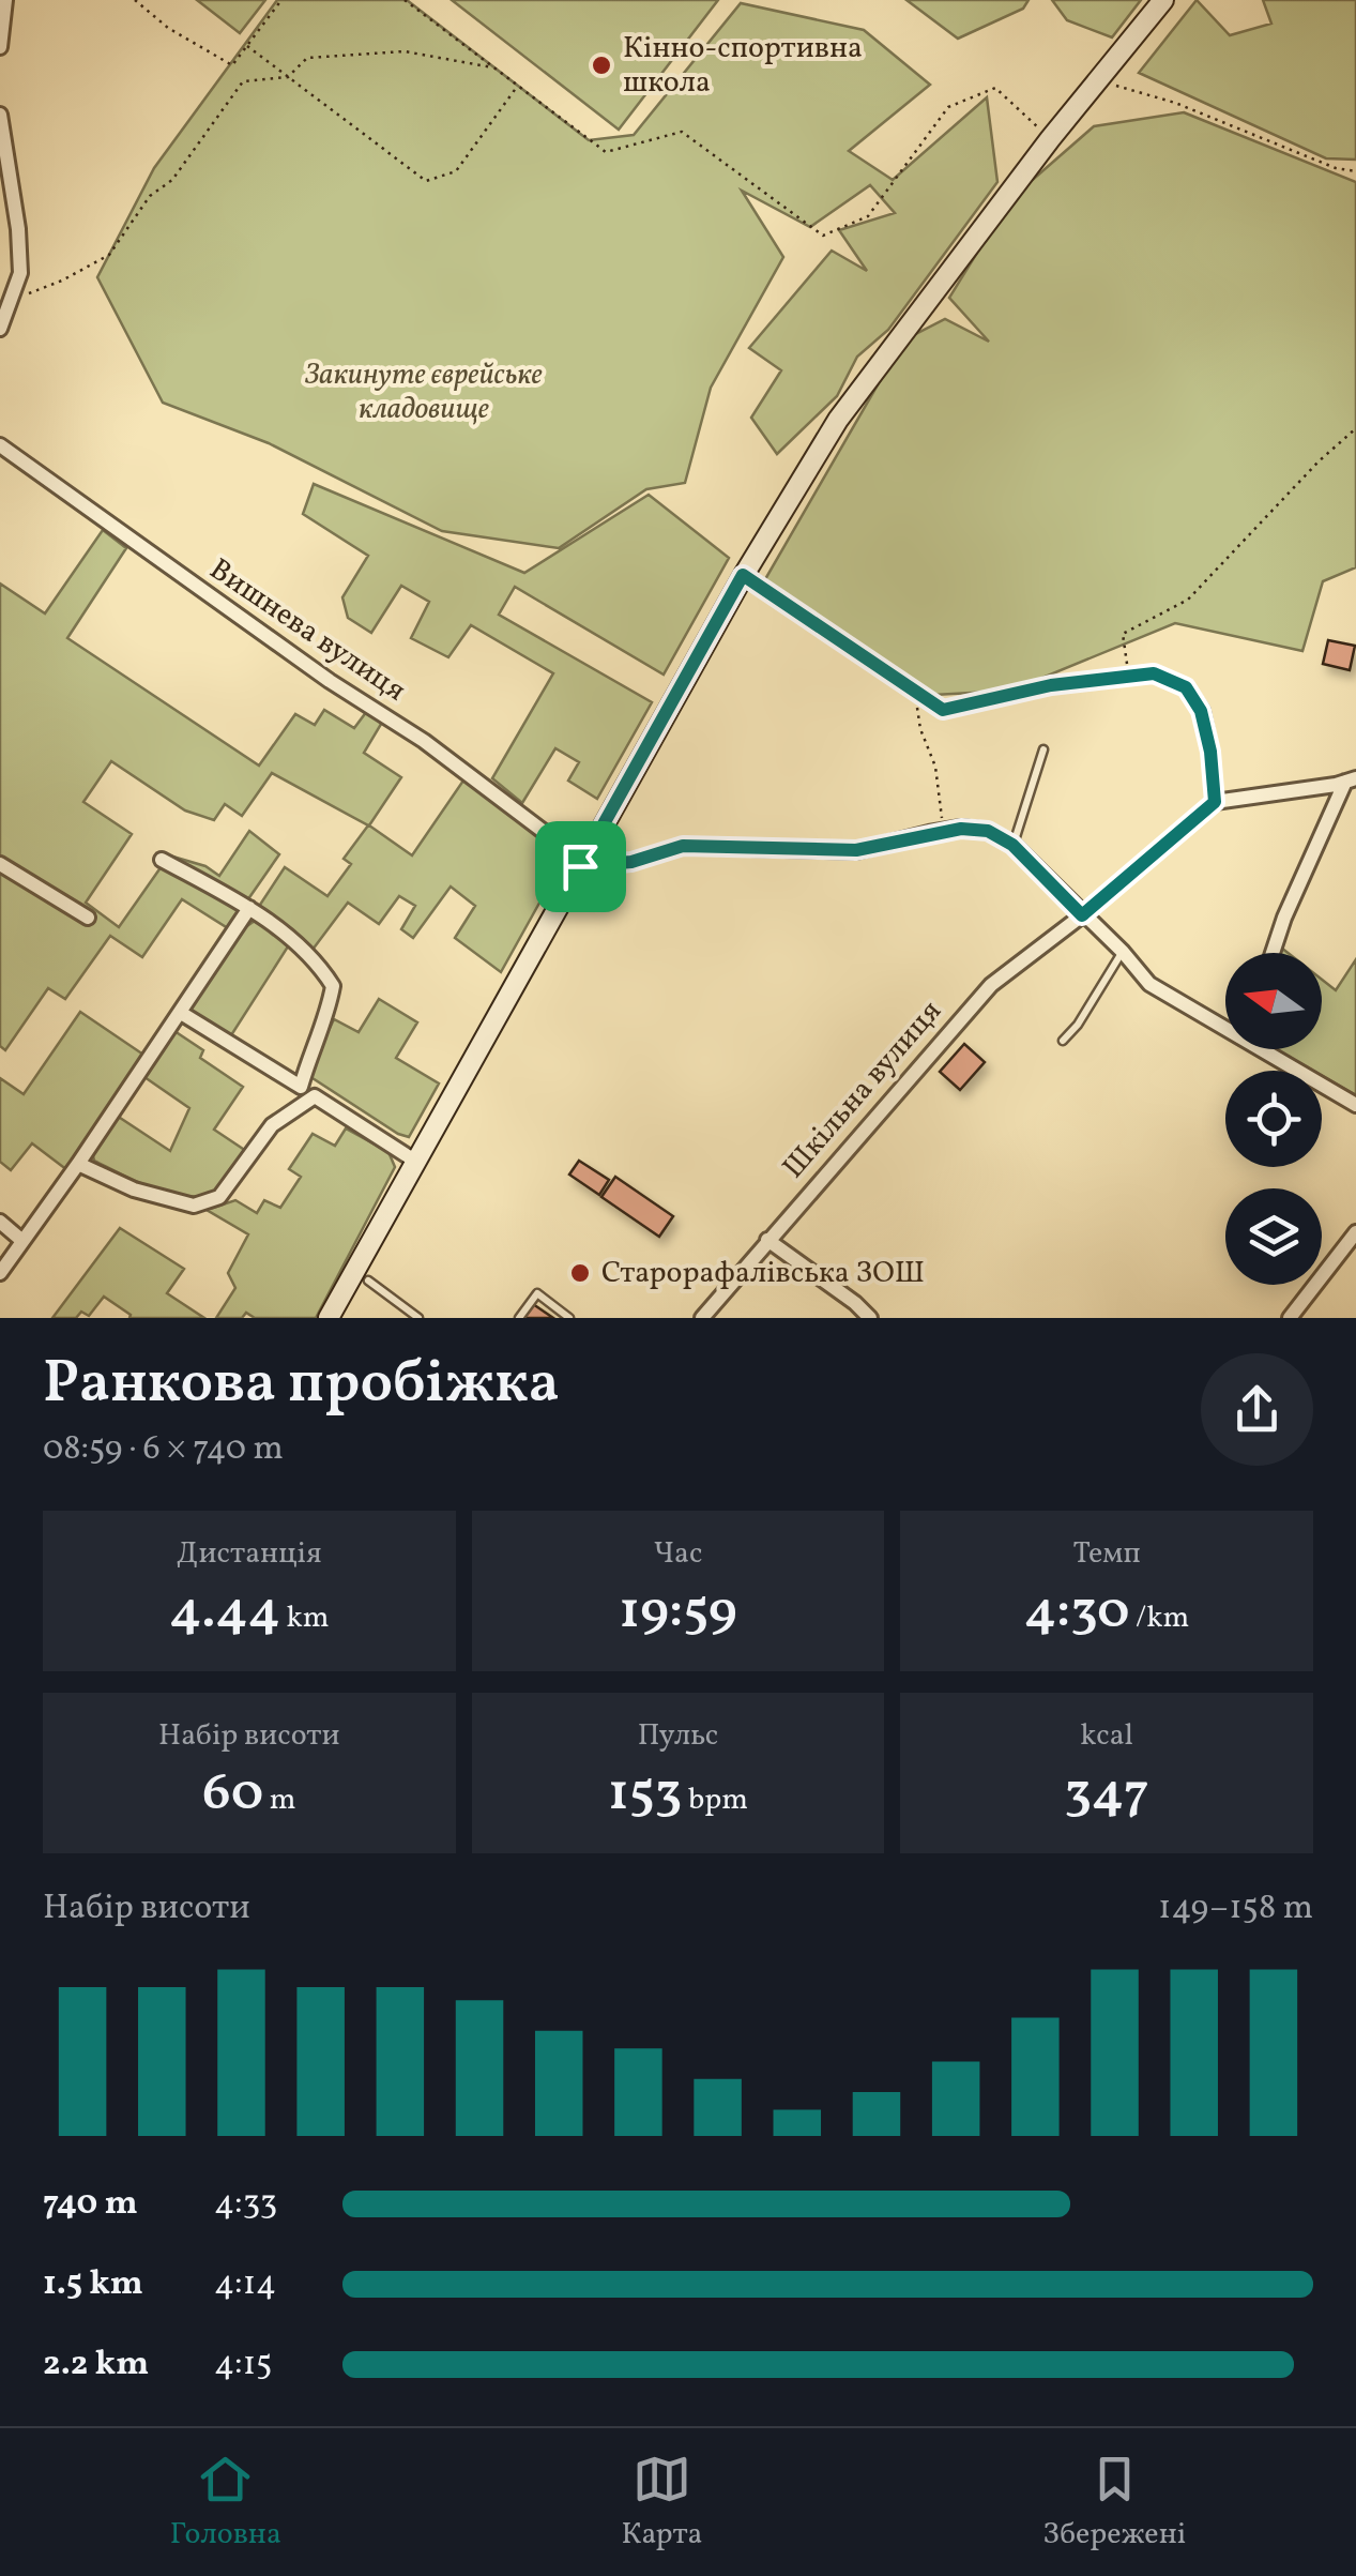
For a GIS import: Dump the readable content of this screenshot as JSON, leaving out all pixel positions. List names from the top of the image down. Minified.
{"streets":{"street":["Вишнева вулиця","Шкільна вулиця"]},"parks":["Закинуте єврейське кладовище"],"places":["Кінно-спортивна школа","Старорафалівська ЗОШ"],"north":"left","page":{"heading":["Ранкова пробіжка","08:59 · 6 × 740 m"],"stats":[["Дистанція","4.44 km"],["Час","19:59"],["Темп","4:30 /km"],["Набір висоти","60 m"],["Пульс","153 bpm"],["kcal","347"]],"chart":["Набір висоти","149–158 m"],"list":[{"name":"740 m","note":"4:33"},{"name":"1.5 km","note":"4:14"},{"name":"2.2 km","note":"4:15"}],"tabs":["Головна","Карта","Збережені"]}}
